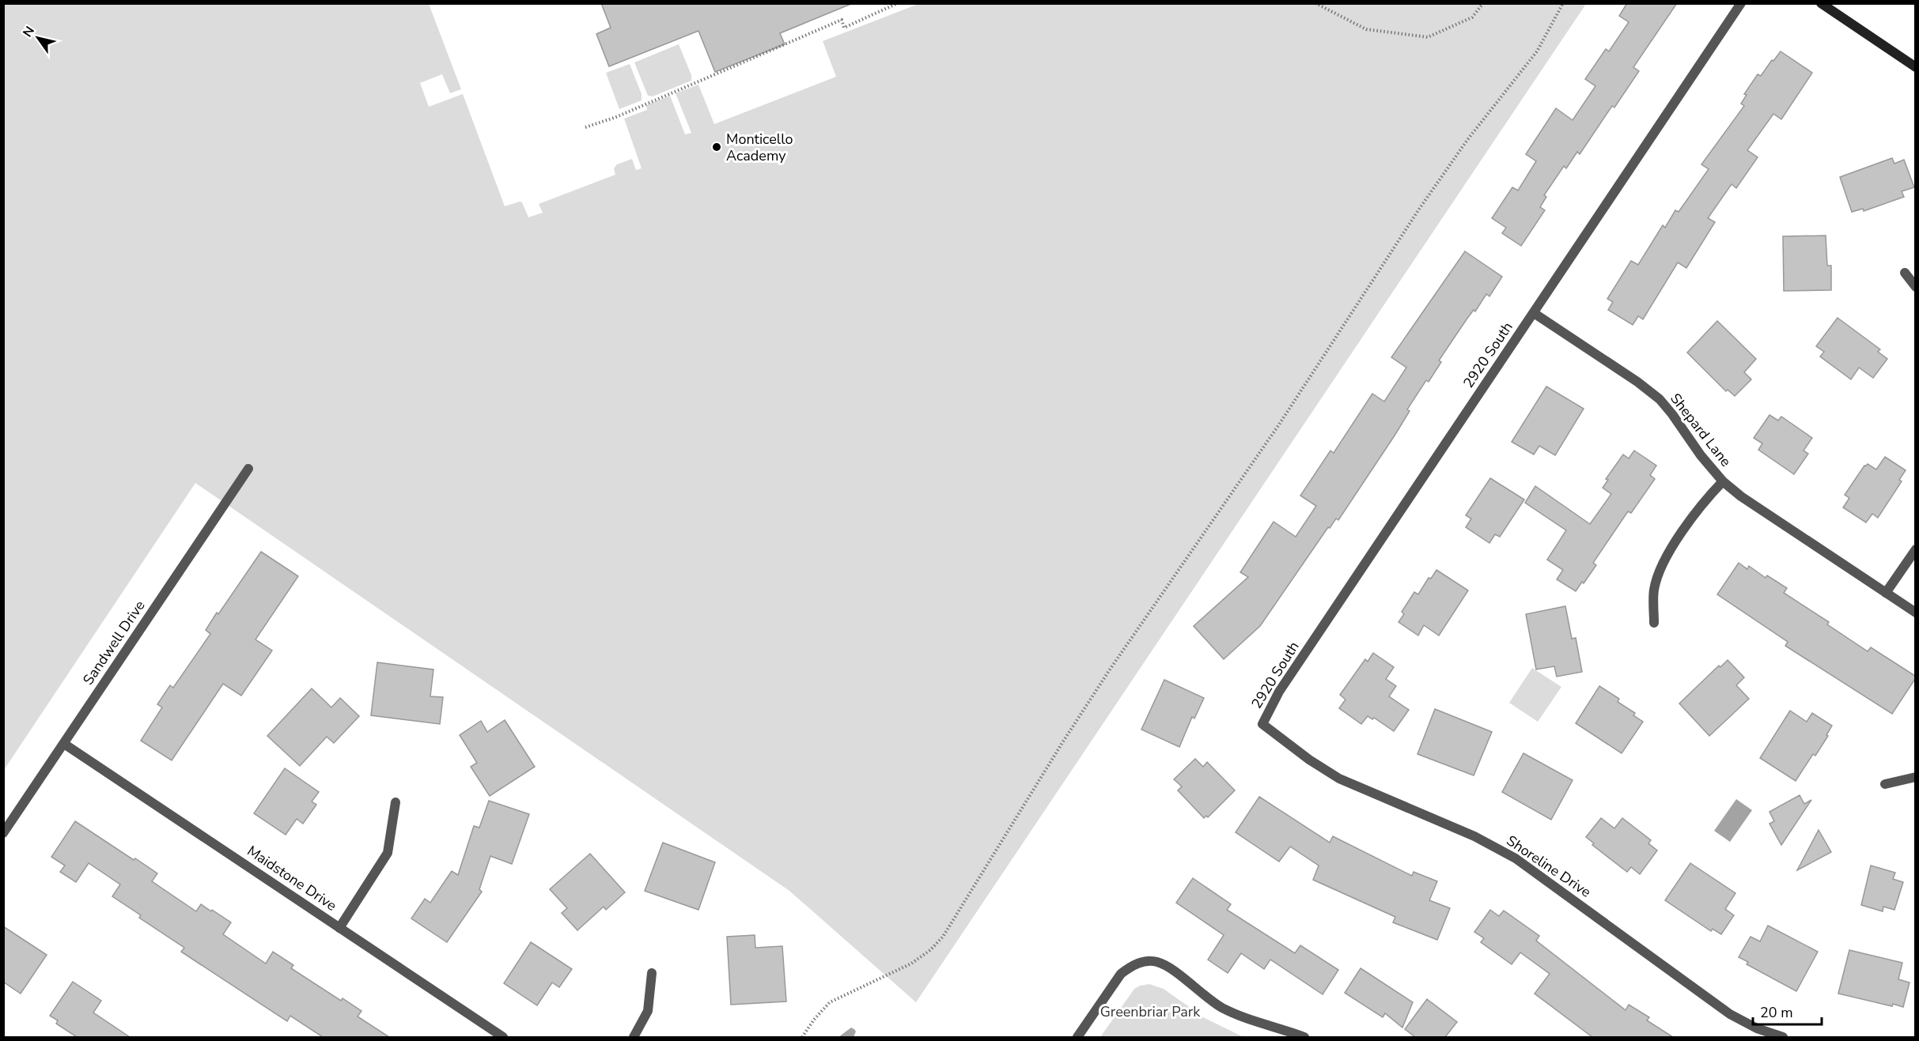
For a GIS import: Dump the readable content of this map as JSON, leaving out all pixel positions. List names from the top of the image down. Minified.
{"streets":{"street":["2920 South","Shepard Lane","Sandwell Drive","Shoreline Drive","Maidstone Drive"]},"crossings":[["2920 South","Shepard Lane"],["2920 South","Shoreline Drive"],["Sandwell Drive","Maidstone Drive"]],"parks":["Greenbriar Park"],"places":["Monticello Academy"],"scale_bar":"20 m","north":"top left"}
